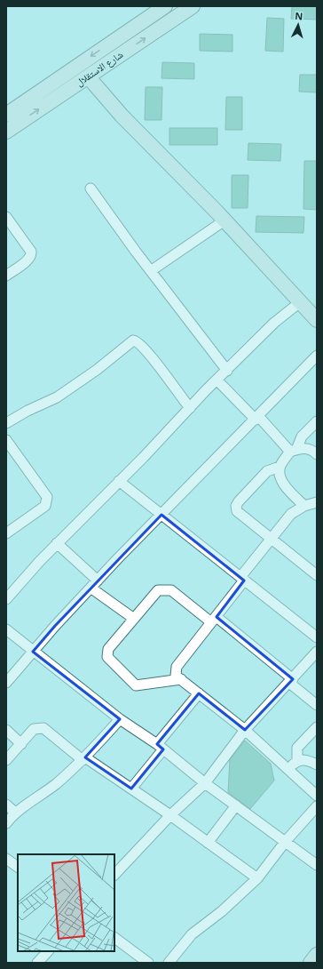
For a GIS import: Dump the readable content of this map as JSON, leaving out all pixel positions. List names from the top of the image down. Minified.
{"streets":{"main road":["شارع الاستقلال"]},"north":"top"}
